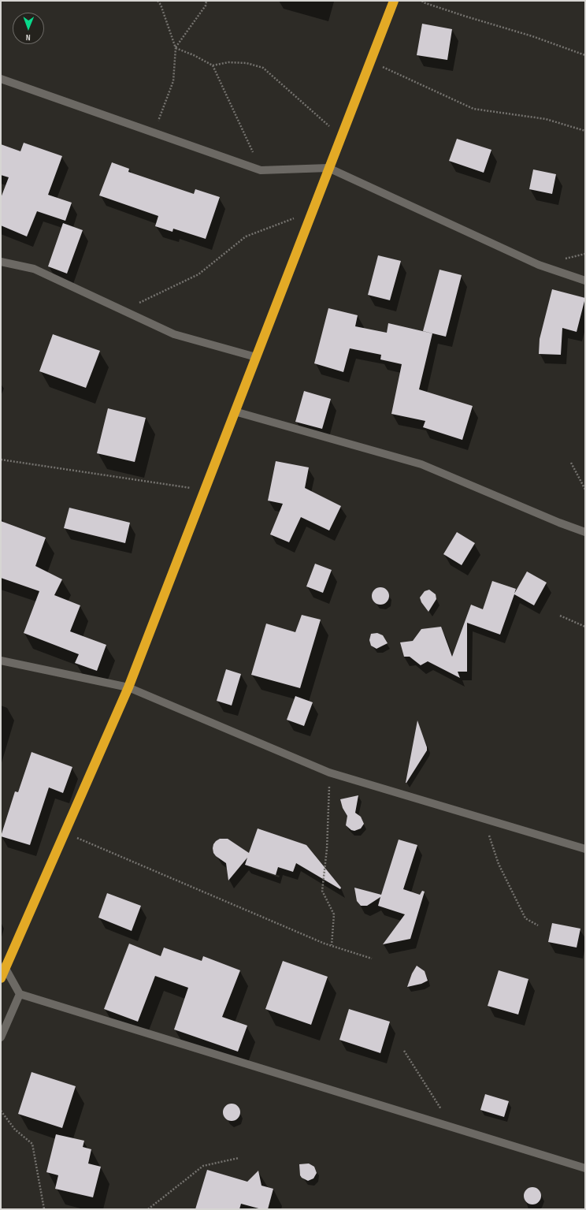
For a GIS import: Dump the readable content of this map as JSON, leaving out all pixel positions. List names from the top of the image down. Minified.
{"north":"bottom"}
